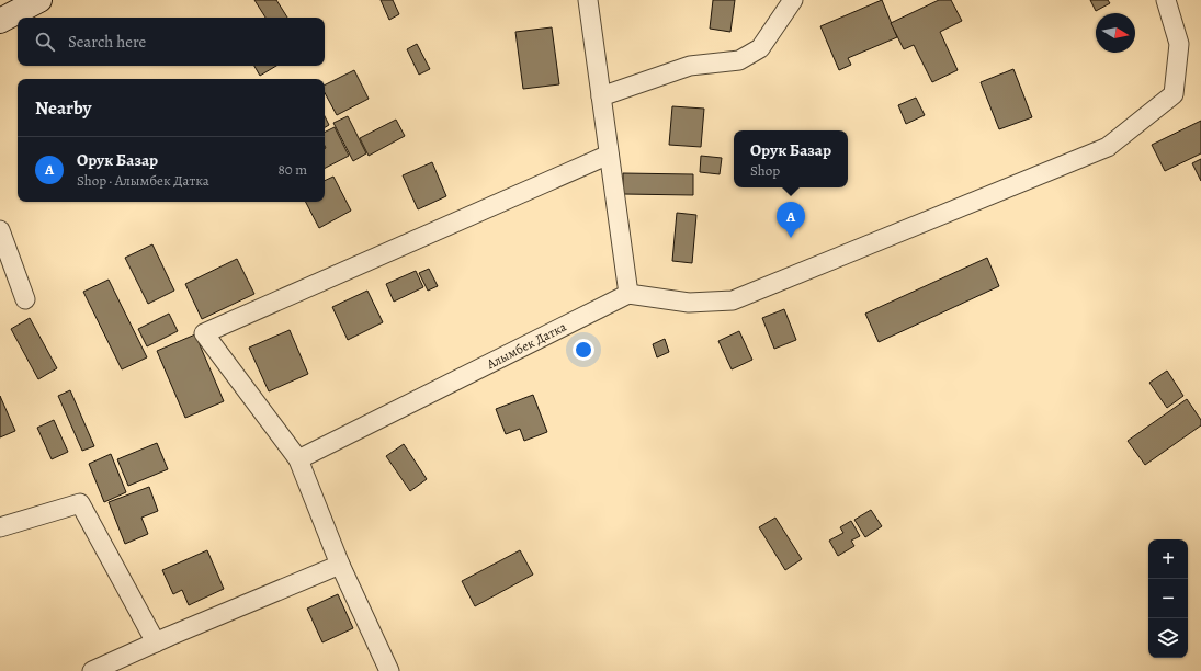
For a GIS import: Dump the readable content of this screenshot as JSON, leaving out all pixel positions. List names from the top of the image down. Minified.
{"streets":{"street":["Алымбек Датка"]},"north":"right","page":{"search":"Search here","heading":"Nearby","popup":["Орук Базар","Shop"],"list":[{"mark":"A","name":"Орук Базар","note":"Shop · Алымбек Датка","value":"80 m"}],"pins":"A","map_buttons":["+","−"]}}
